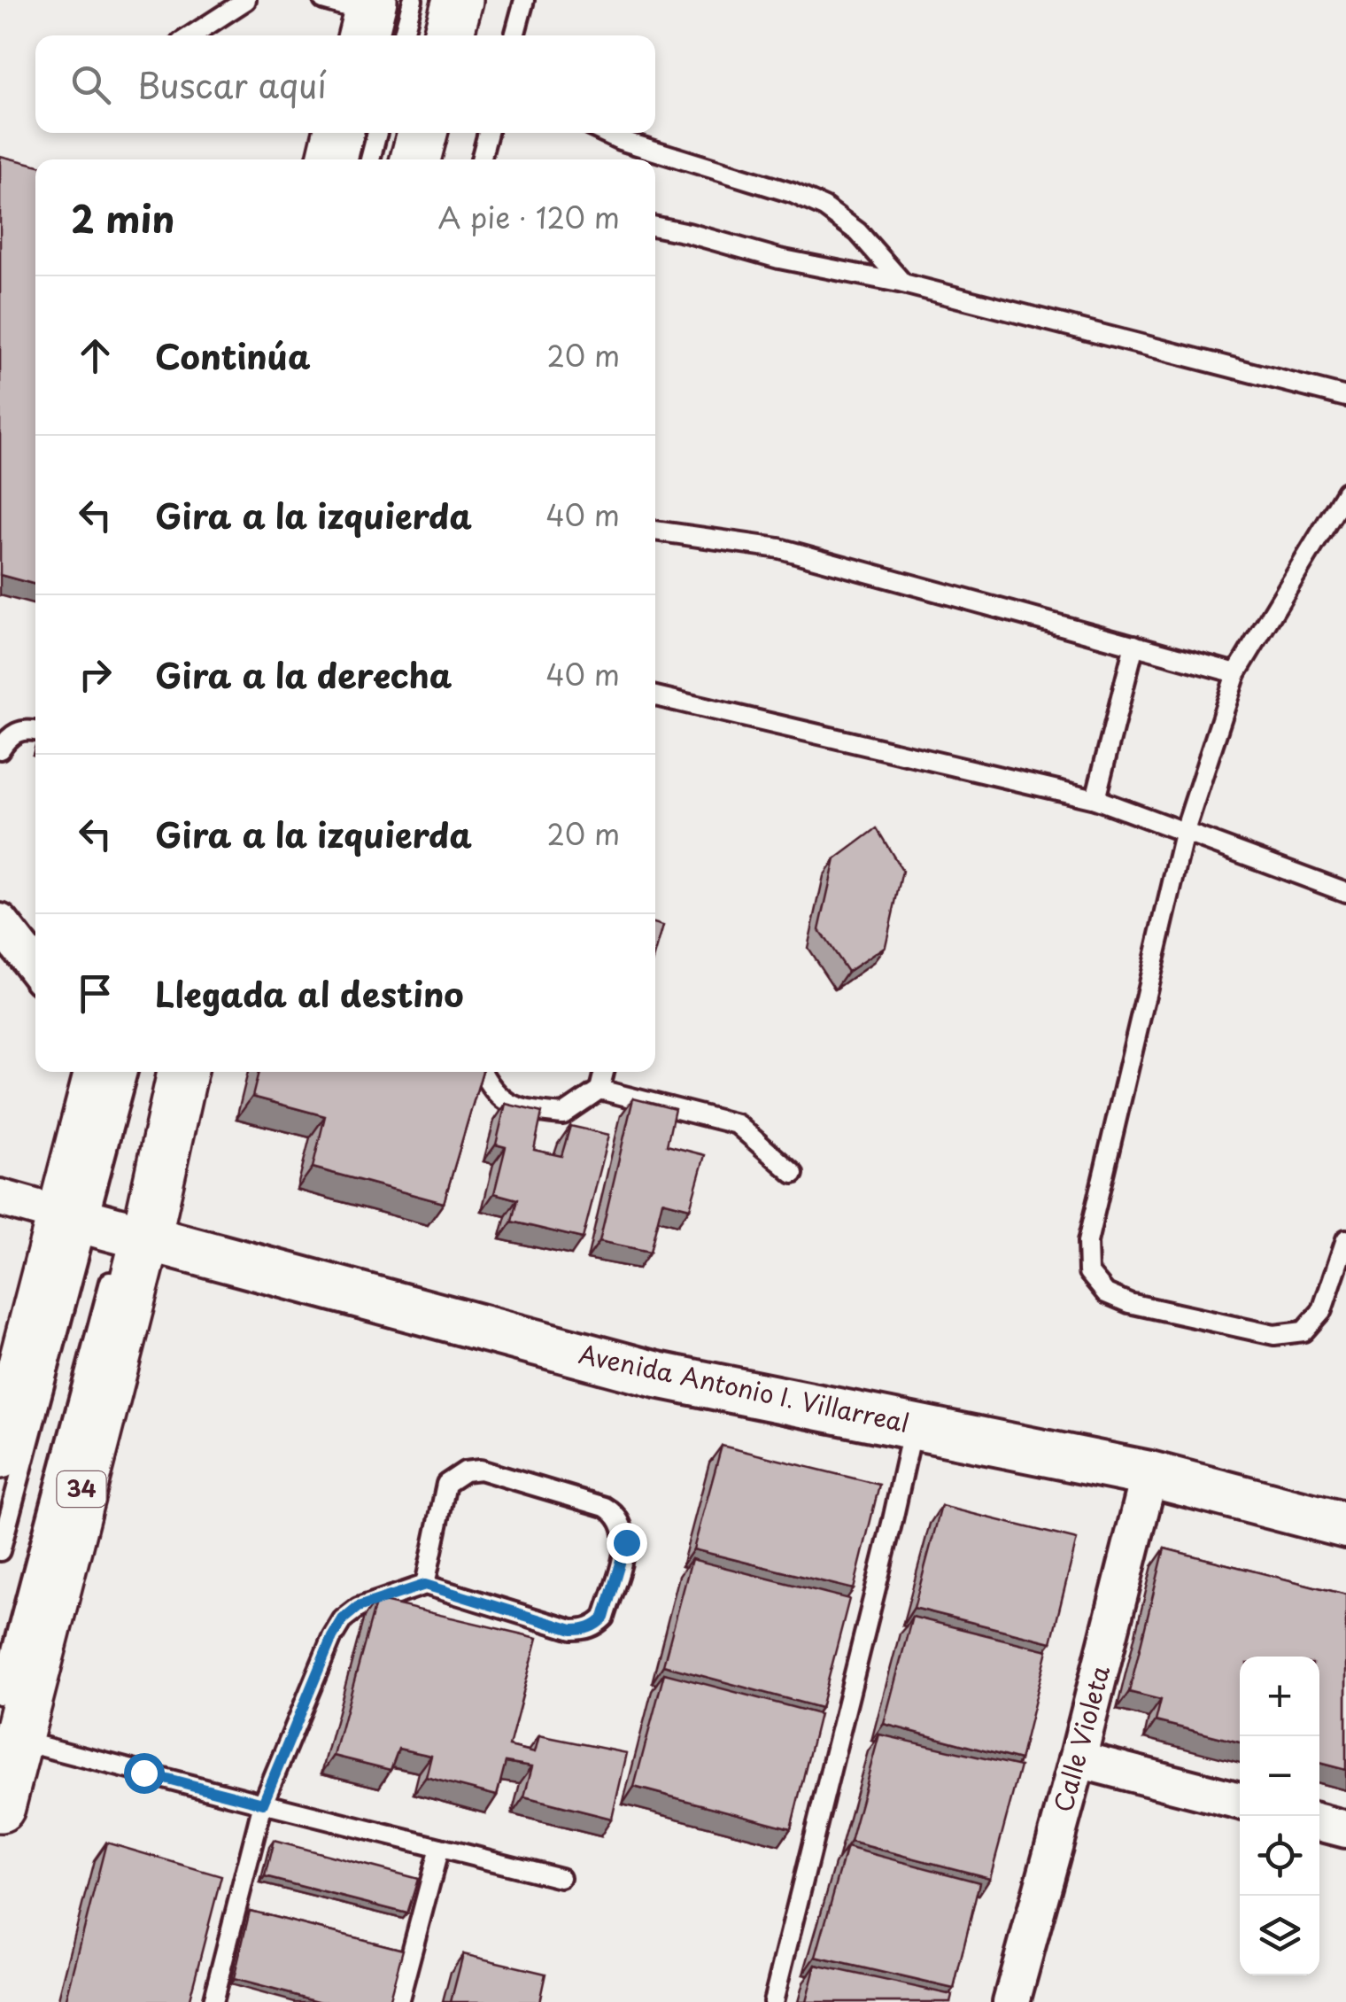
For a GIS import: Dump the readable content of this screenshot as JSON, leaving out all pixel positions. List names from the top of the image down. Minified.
{"streets":{"main road":["34"],"street":["Avenida Antonio I. Villarreal","Calle Violeta"]},"crossings":[["Avenida Antonio I. Villarreal","34"],["Avenida Antonio I. Villarreal","Calle Violeta"]],"page":{"search":"Buscar aquí","heading":["2 min","A pie · 120 m"],"list":[["Continúa","20 m"],["Gira a la izquierda","40 m"],["Gira a la derecha","40 m"],["Gira a la izquierda","20 m"],"Llegada al destino"],"map_buttons":["+","−"]}}
